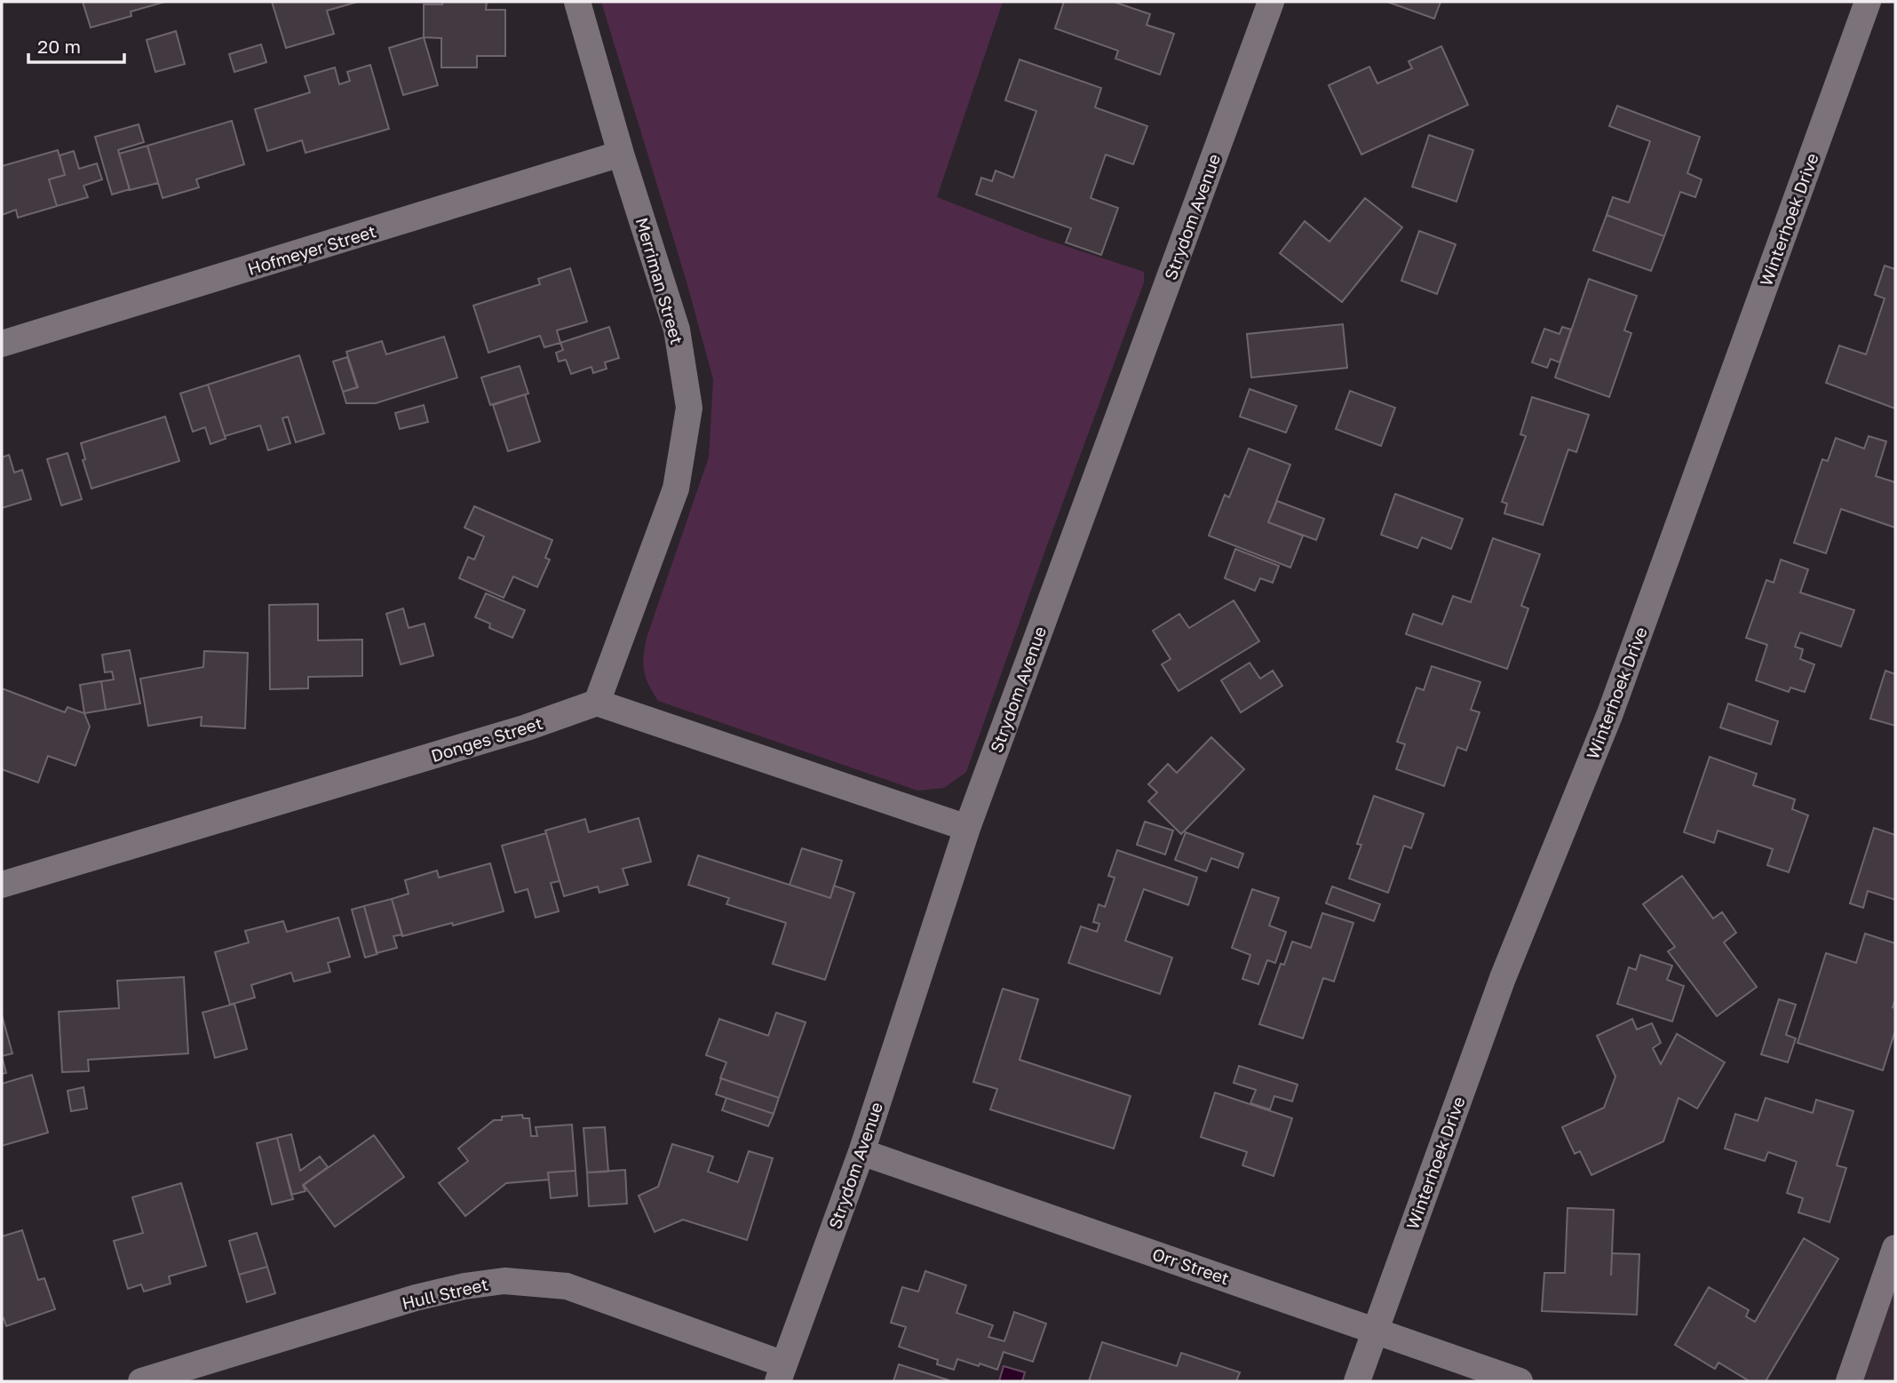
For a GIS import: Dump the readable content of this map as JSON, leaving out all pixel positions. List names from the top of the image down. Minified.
{"streets":{"street":["Strydom Avenue","Winterhoek Drive","Hofmeyer Street","Merriman Street","Donges Street","Orr Street","Hull Street"]},"crossings":[["Strydom Avenue","Orr Street"],["Strydom Avenue","Hull Street"],["Winterhoek Drive","Orr Street"],["Hofmeyer Street","Merriman Street"],["Merriman Street","Donges Street"]],"scale_bar":"20 m"}
